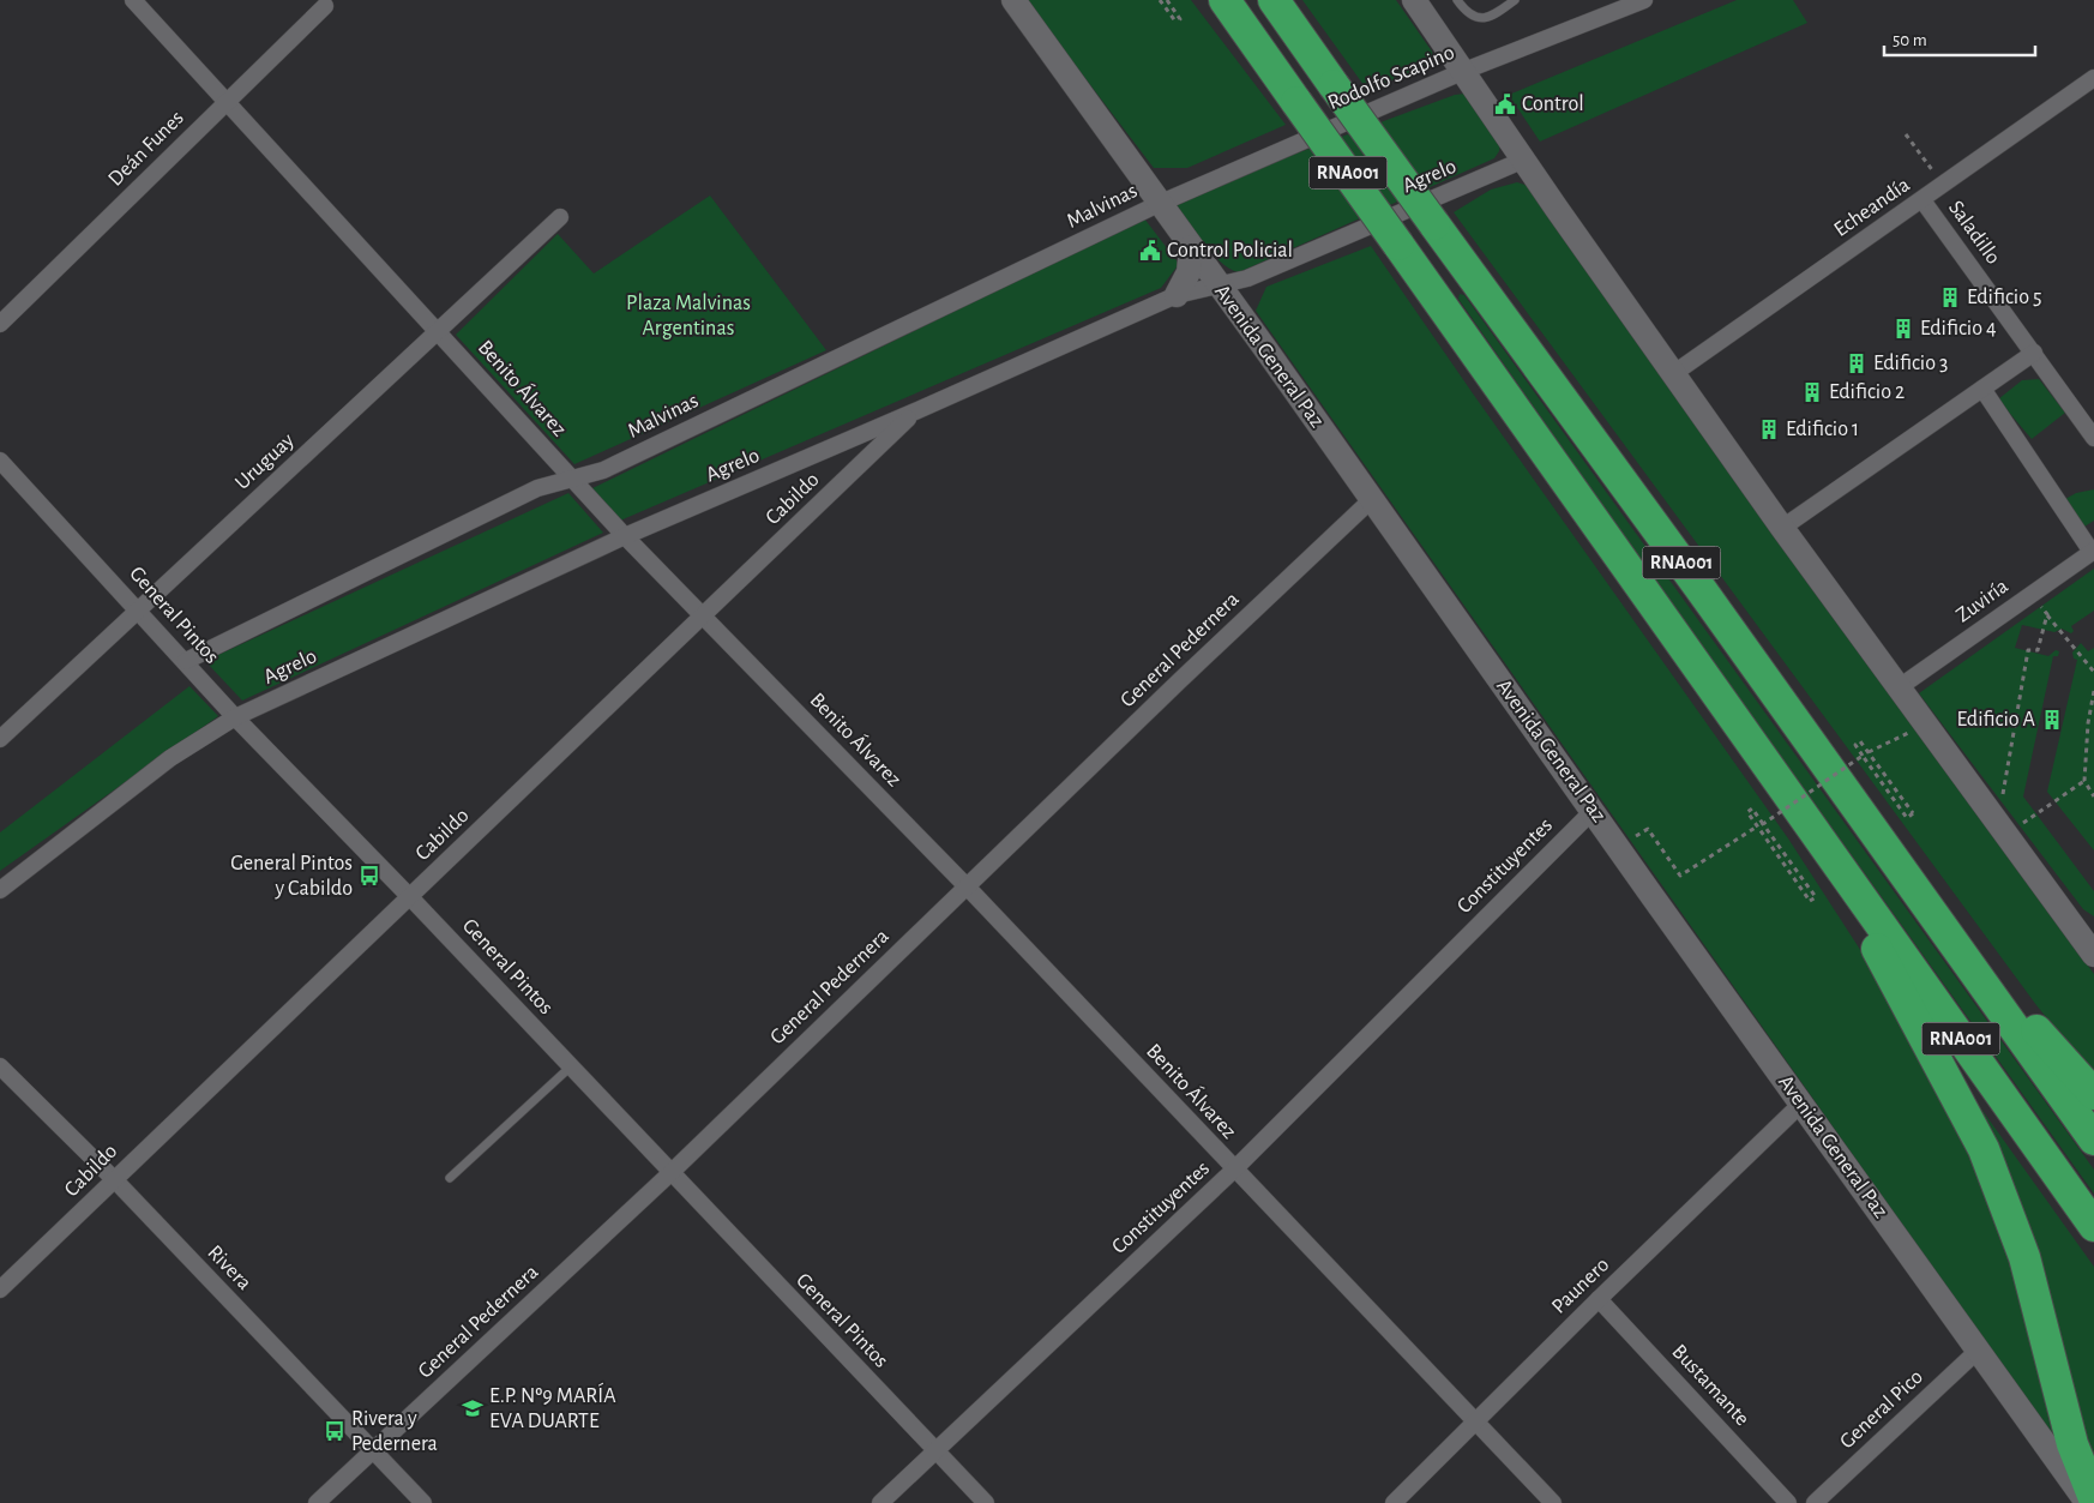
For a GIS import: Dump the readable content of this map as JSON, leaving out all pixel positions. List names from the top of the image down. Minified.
{"streets":{"highway":["RNA001"],"street":["Rodolfo Scapino","Deán Funes","Agrelo","Malvinas","Echeandía","Saladillo","Avenida General Paz","Benito Álvarez","Uruguay","Cabildo","Zuviría","General Pintos","General Pedernera","Constituyentes","Rivera","Paunero","Bustamante","General Pico"]},"crossings":[["Rodolfo Scapino","Malvinas"],["Rodolfo Scapino","Avenida General Paz"],["Deán Funes","Benito Álvarez"],["Agrelo","Avenida General Paz"],["Agrelo","Benito Álvarez"],["Agrelo","Cabildo"],["Agrelo","General Pintos"],["Malvinas","Avenida General Paz"],["Malvinas","Benito Álvarez"],["Malvinas","General Pintos"],["Echeandía","Saladillo"],["Avenida General Paz","General Pedernera"],["Avenida General Paz","Constituyentes"],["Avenida General Paz","Paunero"],["Avenida General Paz","General Pico"],["Benito Álvarez","Uruguay"],["Benito Álvarez","Cabildo"],["Benito Álvarez","General Pedernera"],["Benito Álvarez","Constituyentes"],["Benito Álvarez","Paunero"],["Uruguay","General Pintos"],["Cabildo","General Pintos"],["Cabildo","Rivera"],["General Pintos","General Pedernera"],["General Pintos","Constituyentes"],["General Pedernera","Rivera"],["Paunero","Bustamante"]],"parks":["Plaza Malvinas Argentinas"],"places":{"public building":["Control","Control Policial"],"building":["Edificio 5","Edificio 4","Edificio 3","Edificio 2","Edificio 1","Edificio A"],"bus stop":["General Pintos y Cabildo","Rivera y Pedernera"],"school or university":["E.P. Nº9 MARÍA EVA DUARTE"]},"scale_bar":"50 m"}
